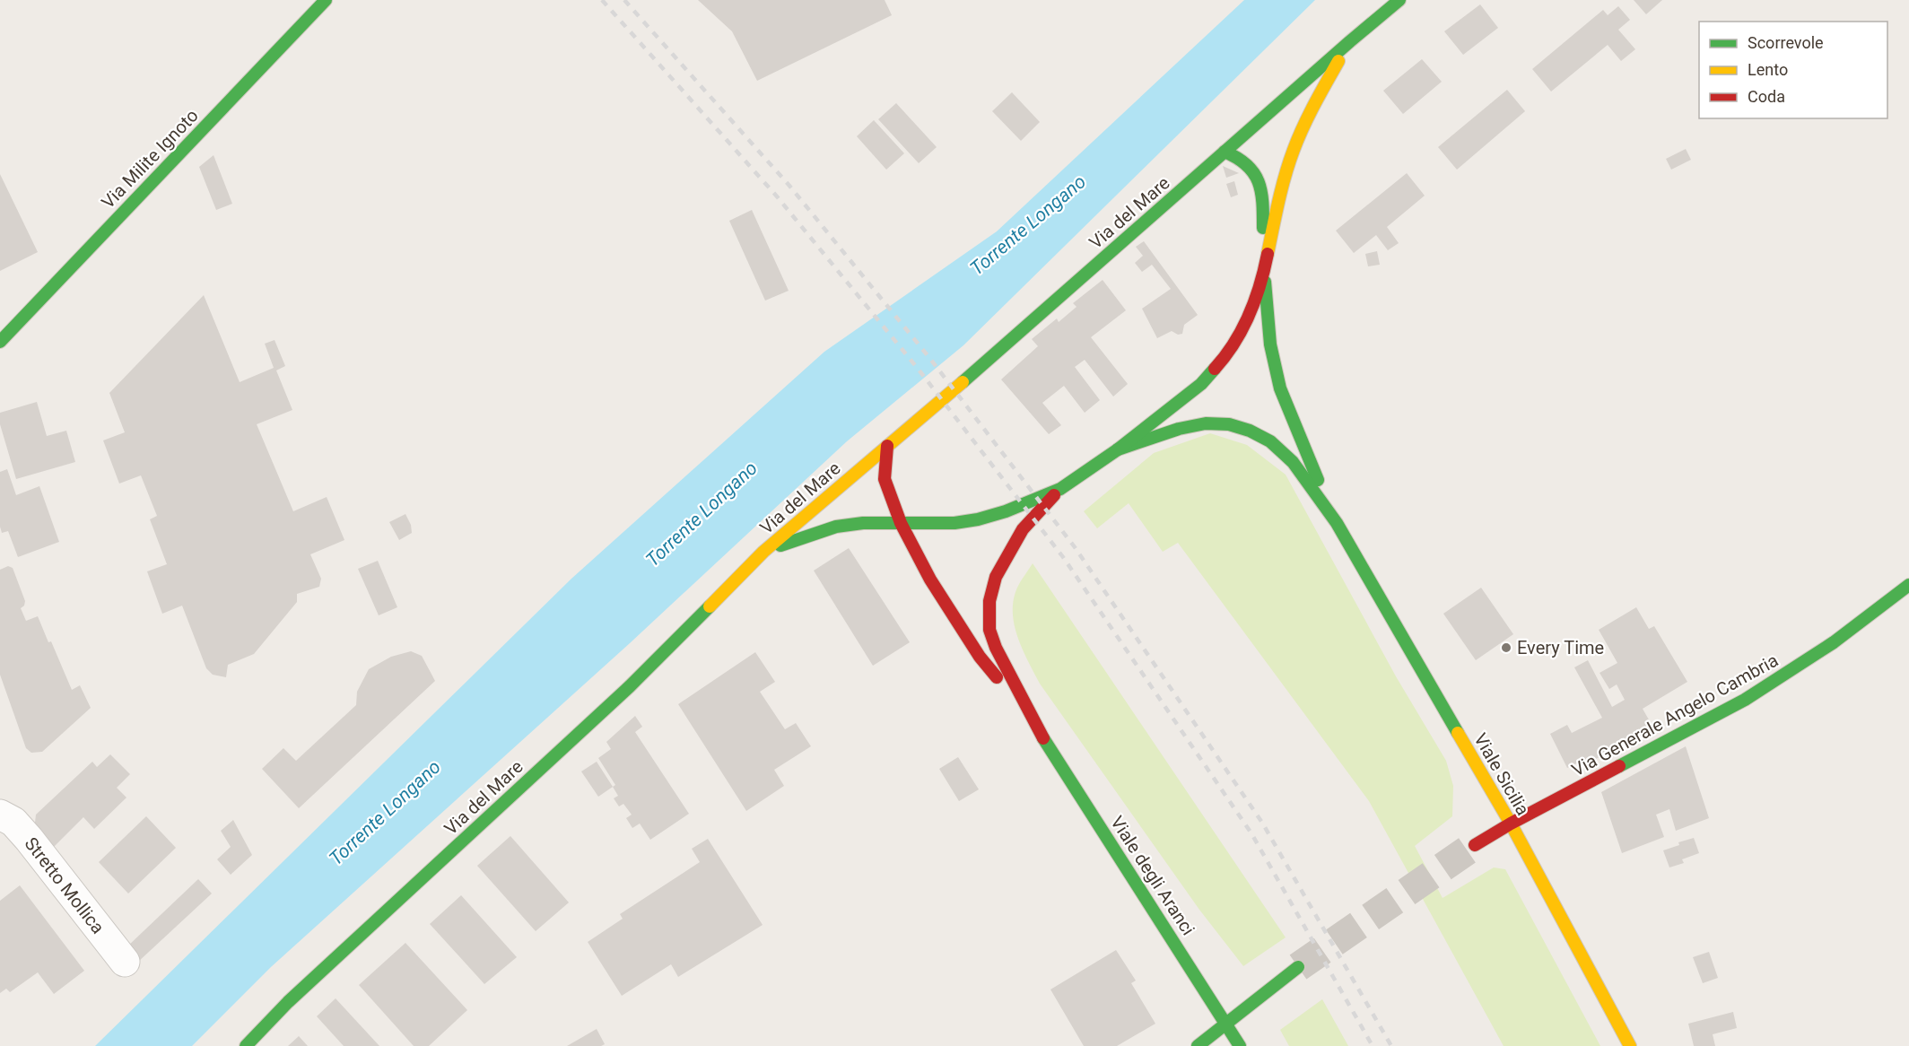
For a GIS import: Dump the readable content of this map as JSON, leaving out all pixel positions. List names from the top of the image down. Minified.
{"streets":{"street":["Via Milite Ignoto","Via del Mare","Via Generale Angelo Cambria","Viale Sicilia","Viale degli Aranci","Stretto Mollica"]},"crossings":[["Via Generale Angelo Cambria","Viale Sicilia"]],"water":["Torrente Longano"],"places":["Every Time"],"legend":["Scorrevole","Lento","Coda"]}
